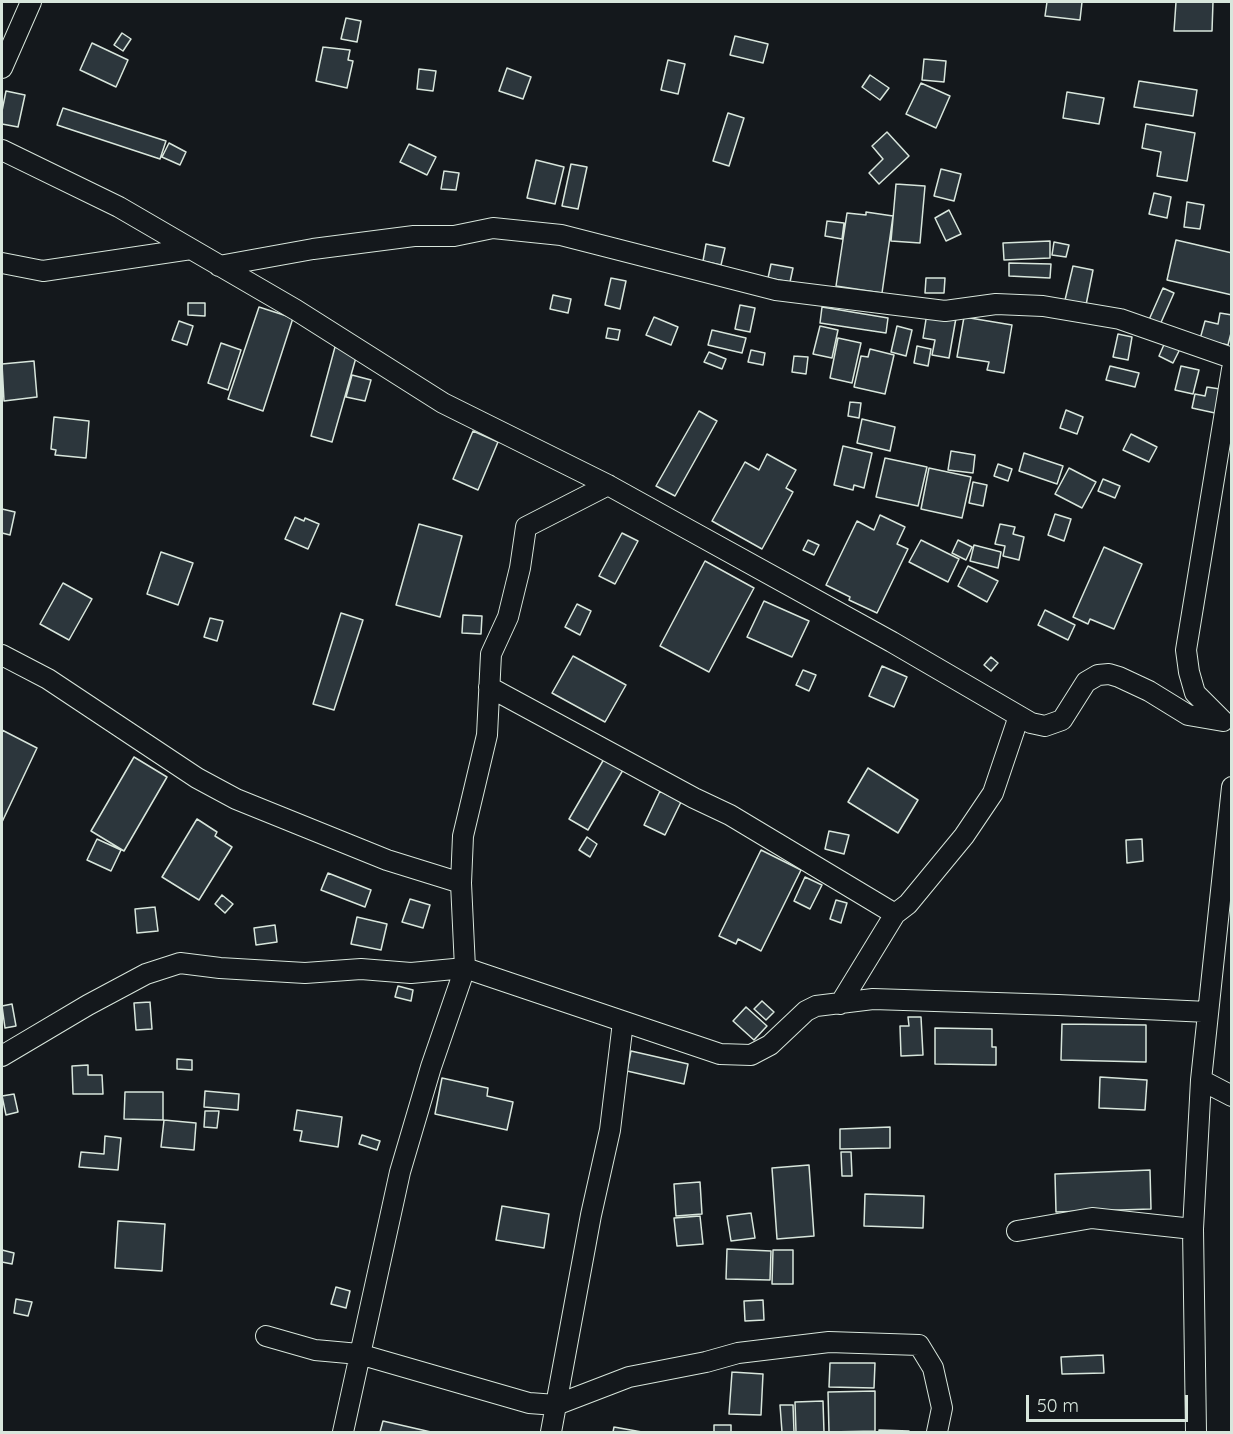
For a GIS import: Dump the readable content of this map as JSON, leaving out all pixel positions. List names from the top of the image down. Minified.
{"scale_bar":"50 m"}
